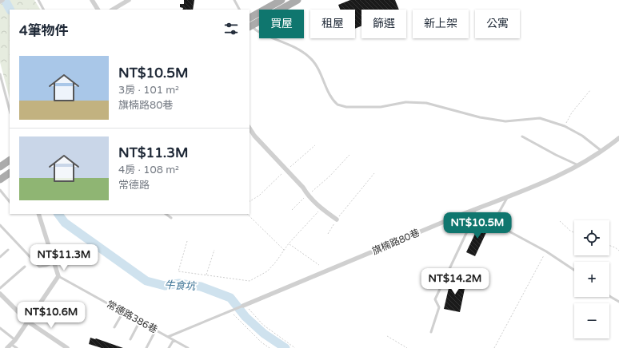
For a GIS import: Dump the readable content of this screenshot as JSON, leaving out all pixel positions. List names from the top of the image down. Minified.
{"streets":{"street":["旗楠路80巷"],"lane":["常德路386巷"]},"crossings":[["旗楠路80巷","常德路386巷"]],"water":["牛食坑"],"page":{"chip":["買屋","租屋","篩選","新上架","公寓"],"heading":"4筆物件","list":[{"name":"NT$10.5M","note":"3房 · 101 m² · 旗楠路80巷"},{"name":"NT$11.3M","note":"4房 · 108 m² · 常德路"}],"price":["NT$10.5M","NT$11.3M","NT$14.2M","NT$10.6M"],"map_buttons":["+","−"]}}
